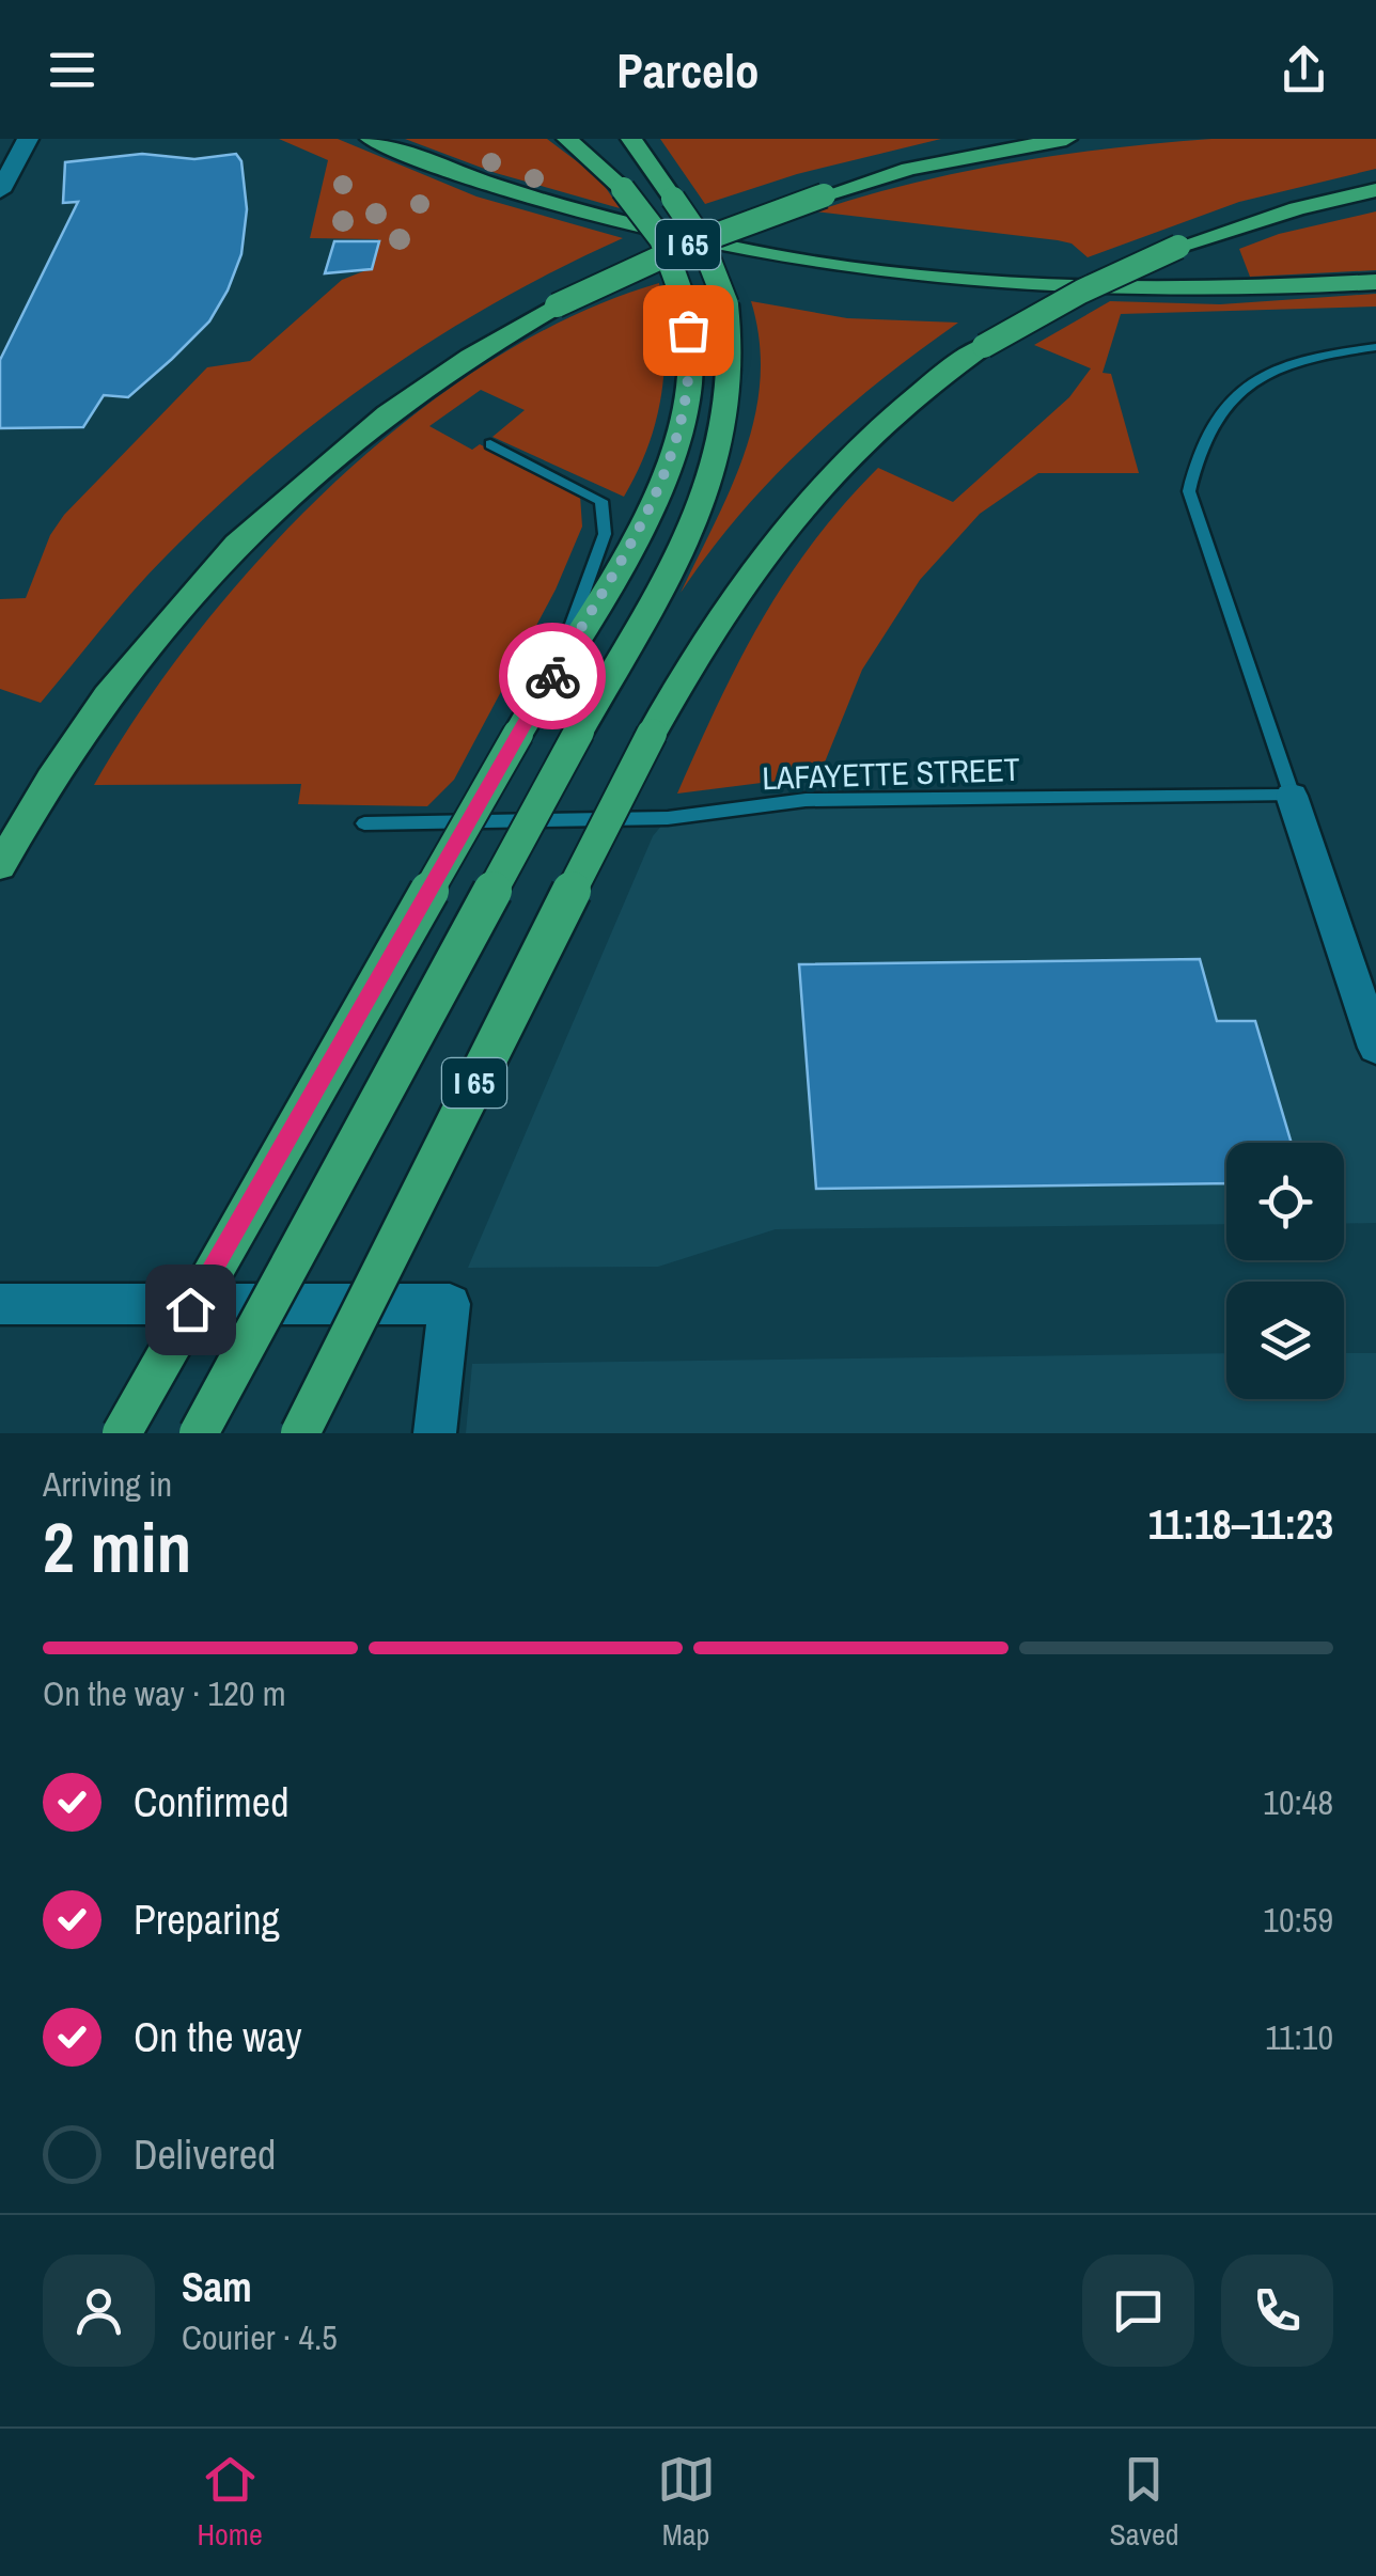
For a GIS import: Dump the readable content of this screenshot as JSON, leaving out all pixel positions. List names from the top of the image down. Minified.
{"streets":{"highway":["I 65"],"lane":["LAFAYETTE STREET"]},"page":{"header":"Parcelo","heading":["2 min","Arriving in","11:18–11:23"],"panel":["Sam","Courier · 4.5"],"bar":"On the way · 120 m","list":[["Confirmed","10:48"],["Preparing","10:59"],["On the way","11:10"],"Delivered"],"tabs":["Home","Map","Saved"]}}
